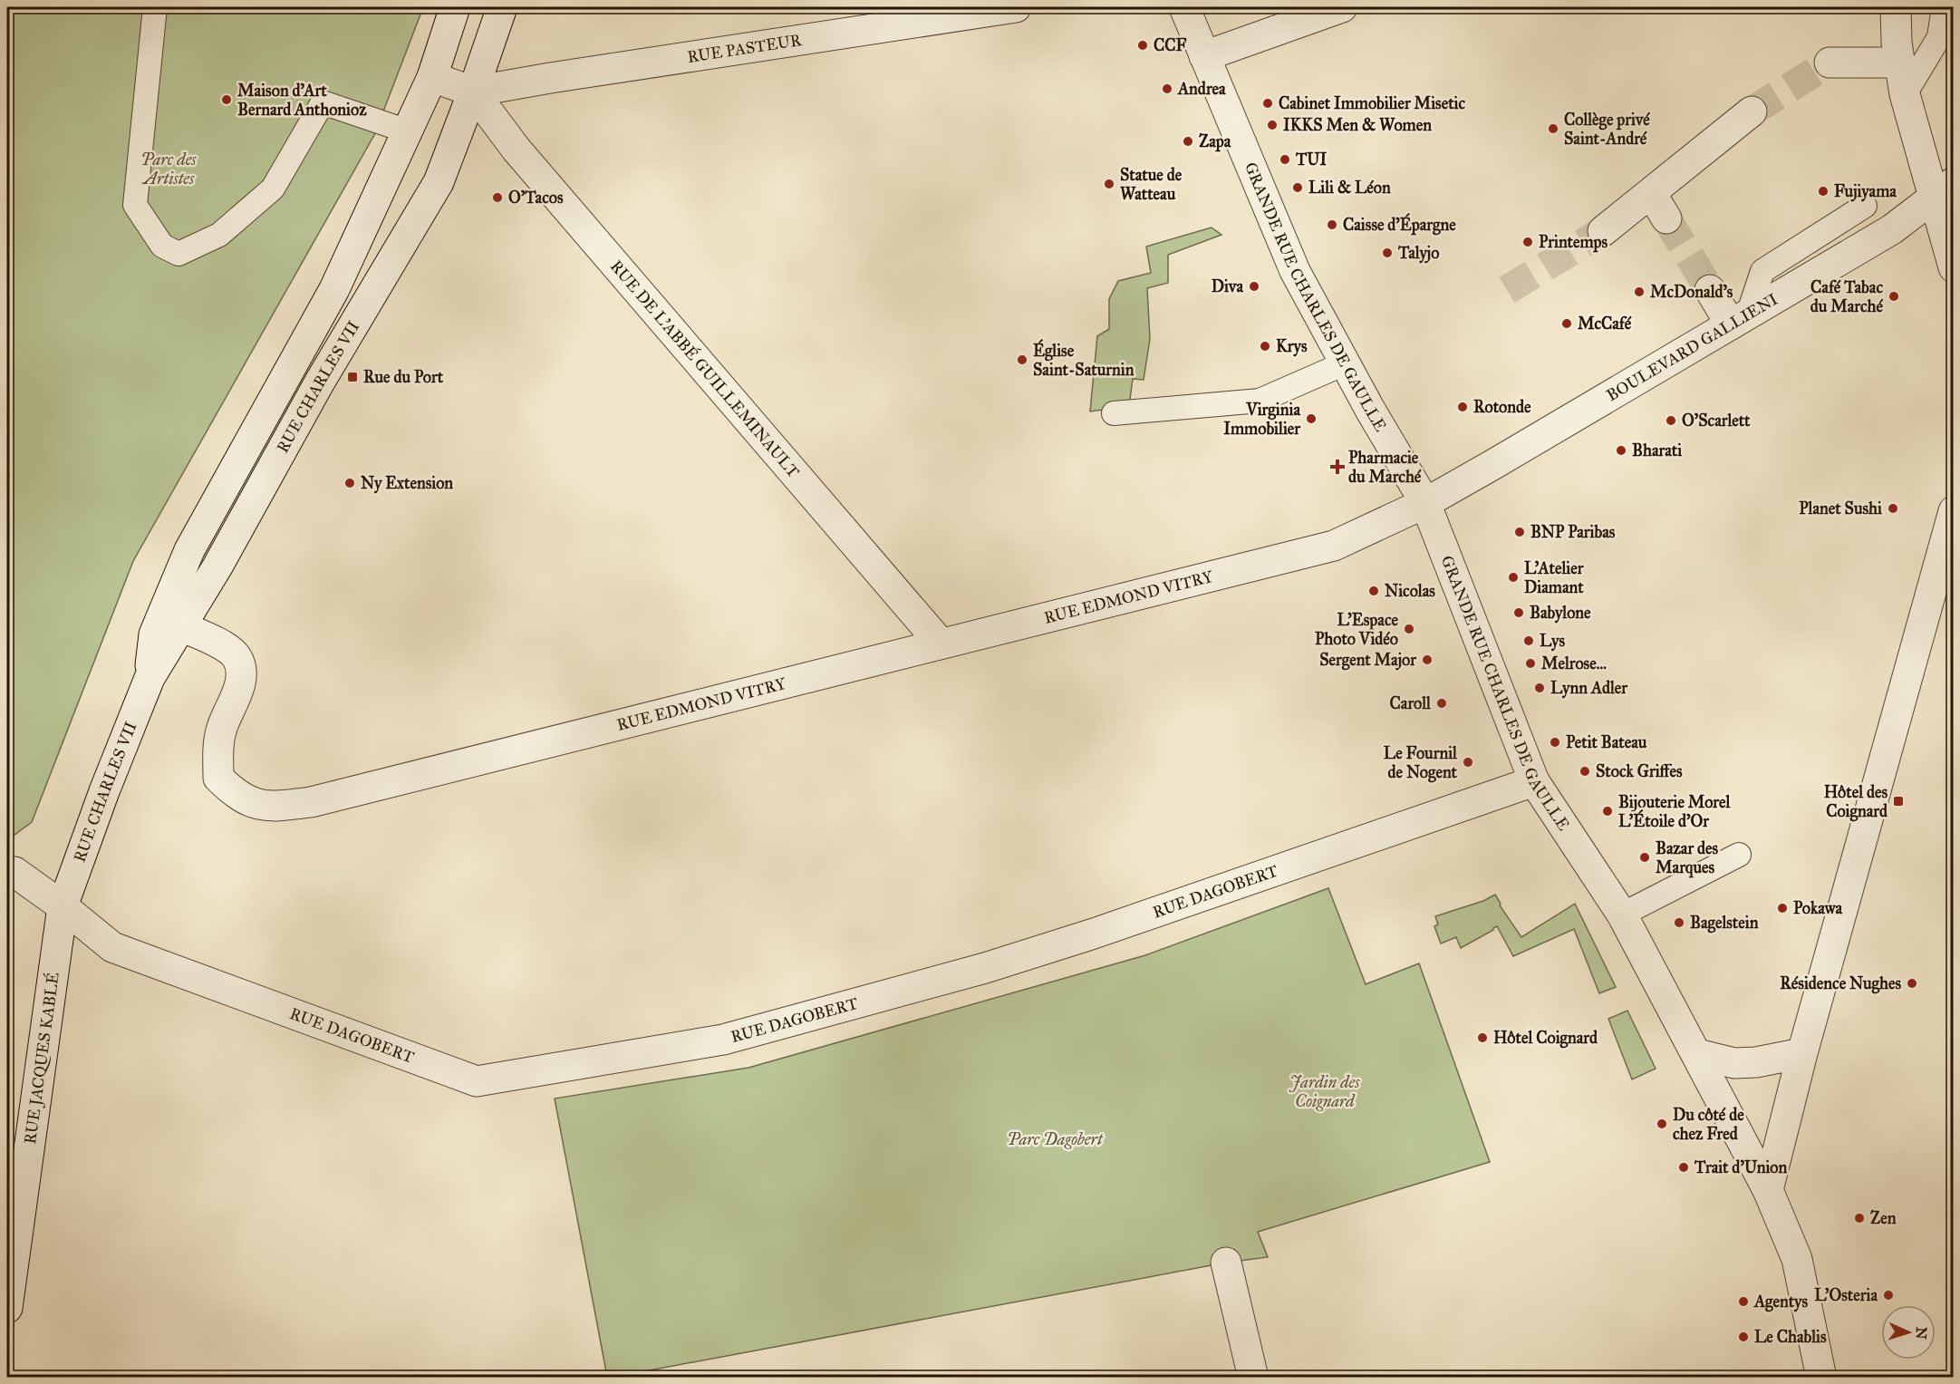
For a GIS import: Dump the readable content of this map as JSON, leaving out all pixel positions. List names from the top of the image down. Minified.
{"streets":{"street":["RUE PASTEUR","GRANDE RUE CHARLES DE GAULLE","BOULEVARD GALLIENI","RUE DE L'ABBÉ GUILLEMINAULT","RUE CHARLES VII","RUE EDMOND VITRY","RUE DAGOBERT","RUE JACQUES KABLÉ"]},"crossings":[["RUE PASTEUR","RUE DE L'ABBÉ GUILLEMINAULT"],["RUE PASTEUR","RUE CHARLES VII"],["GRANDE RUE CHARLES DE GAULLE","BOULEVARD GALLIENI"],["GRANDE RUE CHARLES DE GAULLE","RUE EDMOND VITRY"],["GRANDE RUE CHARLES DE GAULLE","RUE DAGOBERT"],["BOULEVARD GALLIENI","RUE EDMOND VITRY"],["RUE DE L'ABBÉ GUILLEMINAULT","RUE CHARLES VII"],["RUE DE L'ABBÉ GUILLEMINAULT","RUE EDMOND VITRY"],["RUE CHARLES VII","RUE EDMOND VITRY"],["RUE CHARLES VII","RUE DAGOBERT"],["RUE CHARLES VII","RUE JACQUES KABLÉ"],["RUE DAGOBERT","RUE JACQUES KABLÉ"]],"parks":["Parc des Artistes","Jardin des Coignard","Parc Dagobert"],"places":{"other":["CCF","Andrea","Maison d'Art Bernard Anthonioz","Cabinet Immobilier Misetic","IKKS Men & Women","Collège privé Saint-André","Zapa","TUI","Statue de Watteau","Lili & Léon","Fujiyama","O'Tacos","Caisse d'Épargne","Printemps","Talyjo","Diva","McDonald's","Café Tabac du Marché","McCafé","Krys","Église Saint-Saturnin","Rotonde","Virginia Immobilier","O'Scarlett","Bharati","Ny Extension","Planet Sushi","BNP Paribas","L'Atelier Diamant","Nicolas","Babylone","L'Espace Photo Vidéo","Lys","Sergent Major","Melrose...","Lynn Adler","Caroll","Petit Bateau","Le Fournil de Nogent","Stock Griffes","Bijouterie Morel L'Étoile d'Or","Bazar des Marques","Pokawa","Bagelstein","Résidence Nughes","Hôtel Coignard","Du côté de chez Fred","Trait d'Union","Zen","L'Osteria","Agentys","Le Chablis"],"transit":["Rue du Port","Hôtel des Coignard"],"health":["Pharmacie du Marché"]},"north":"right"}
